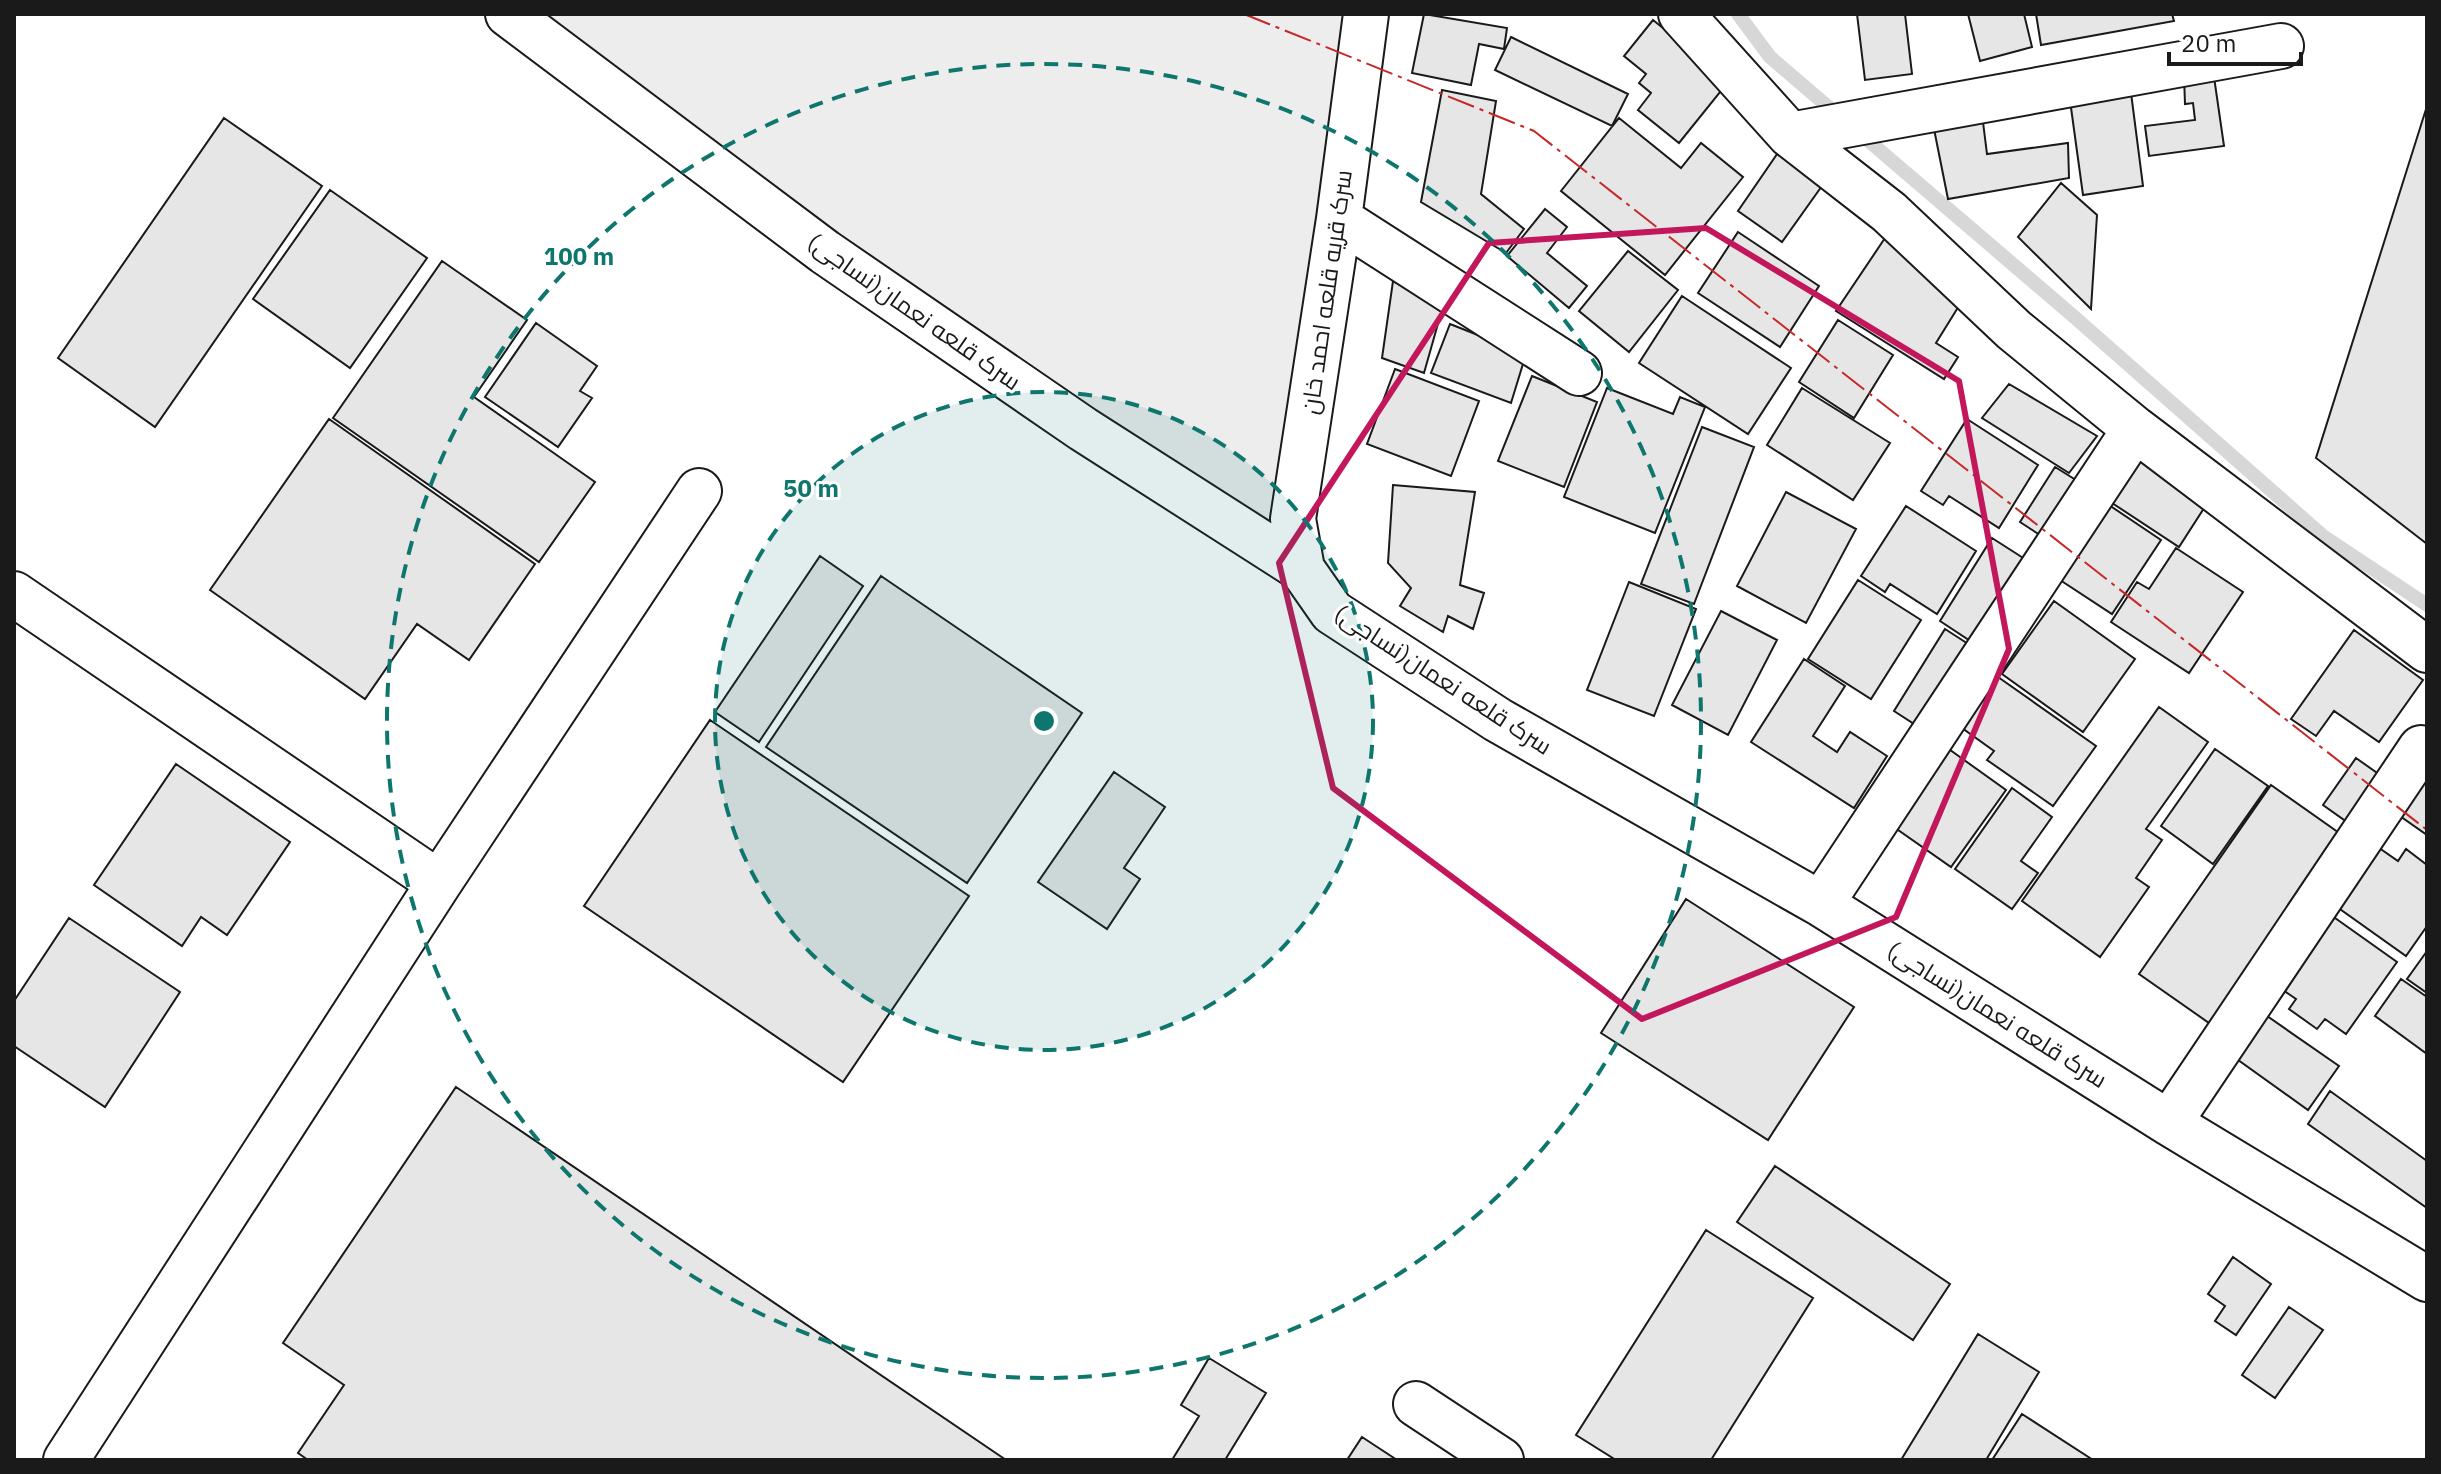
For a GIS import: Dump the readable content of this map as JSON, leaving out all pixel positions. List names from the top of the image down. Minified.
{"streets":{"street":["سرک قریه قلعه احمد خان","سرک قلعه نعمان(نساجی)"]},"crossings":[["سرک قریه قلعه احمد خان","سرک قلعه نعمان(نساجی)"]],"scale_bar":"20 m","rings":["100 m","50 m"]}
